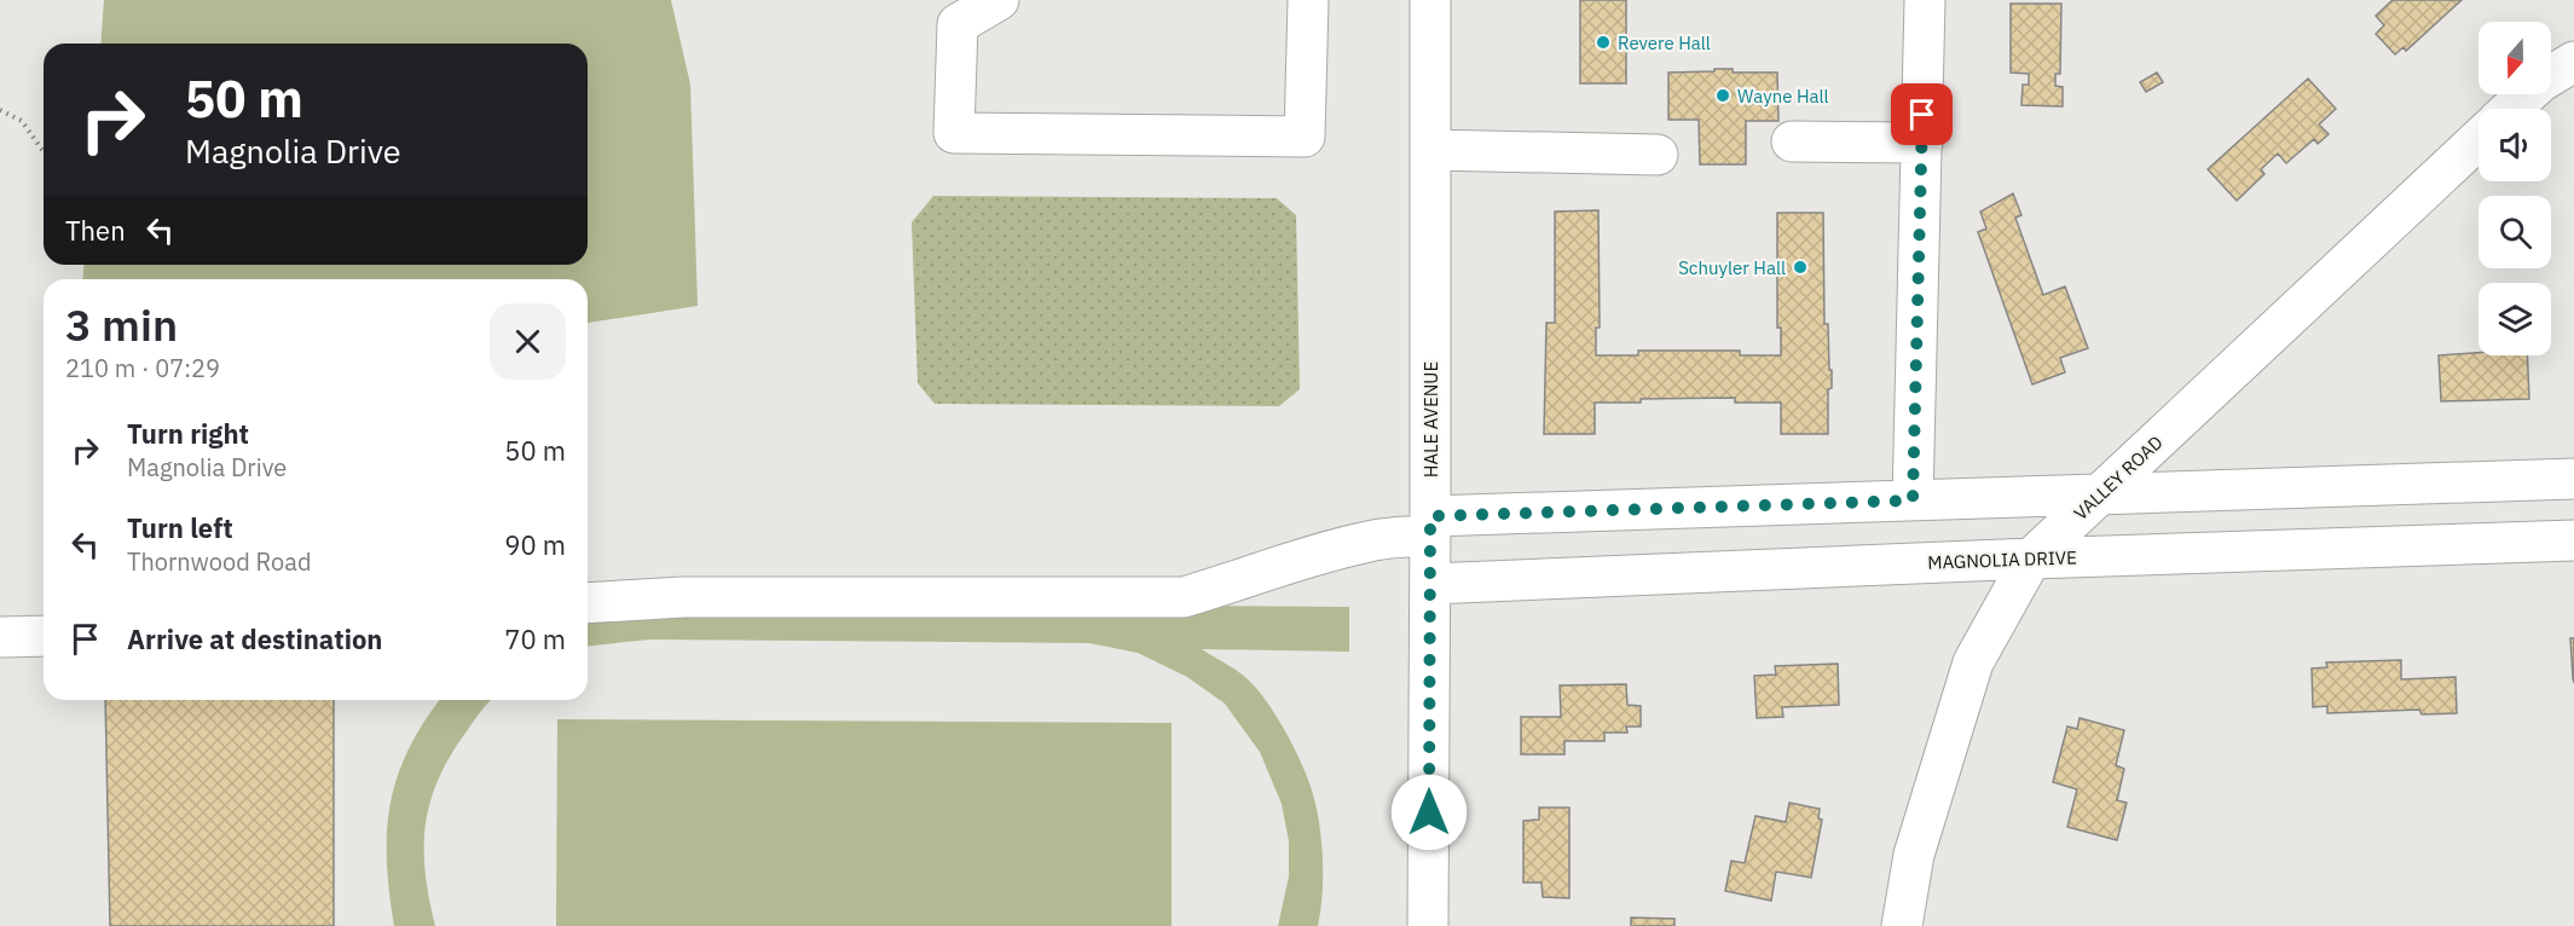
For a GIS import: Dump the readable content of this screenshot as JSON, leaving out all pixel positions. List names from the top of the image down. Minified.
{"streets":{"street":["HALE AVENUE","VALLEY ROAD","MAGNOLIA DRIVE"]},"crossings":[["HALE AVENUE","MAGNOLIA DRIVE"],["VALLEY ROAD","MAGNOLIA DRIVE"]],"places":["Revere Hall","Wayne Hall","Schuyler Hall"],"north":"bottom","page":{"turn":["50 m","Magnolia Drive"],"then":"Then","heading":["3 min","210 m · 07:29"],"list":[{"name":"Turn right","note":"Magnolia Drive","value":"50 m"},{"name":"Turn left","note":"Thornwood Road","value":"90 m"},{"name":"Arrive at destination","value":"70 m"}]}}
